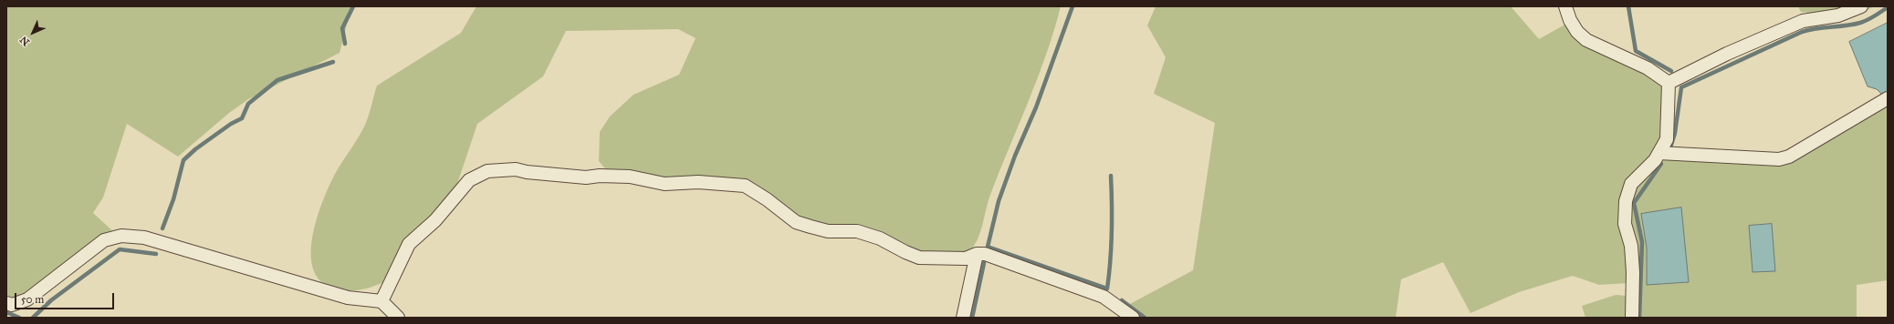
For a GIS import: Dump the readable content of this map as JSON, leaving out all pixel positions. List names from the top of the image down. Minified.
{"scale_bar":"50 m","north":"bottom left"}
